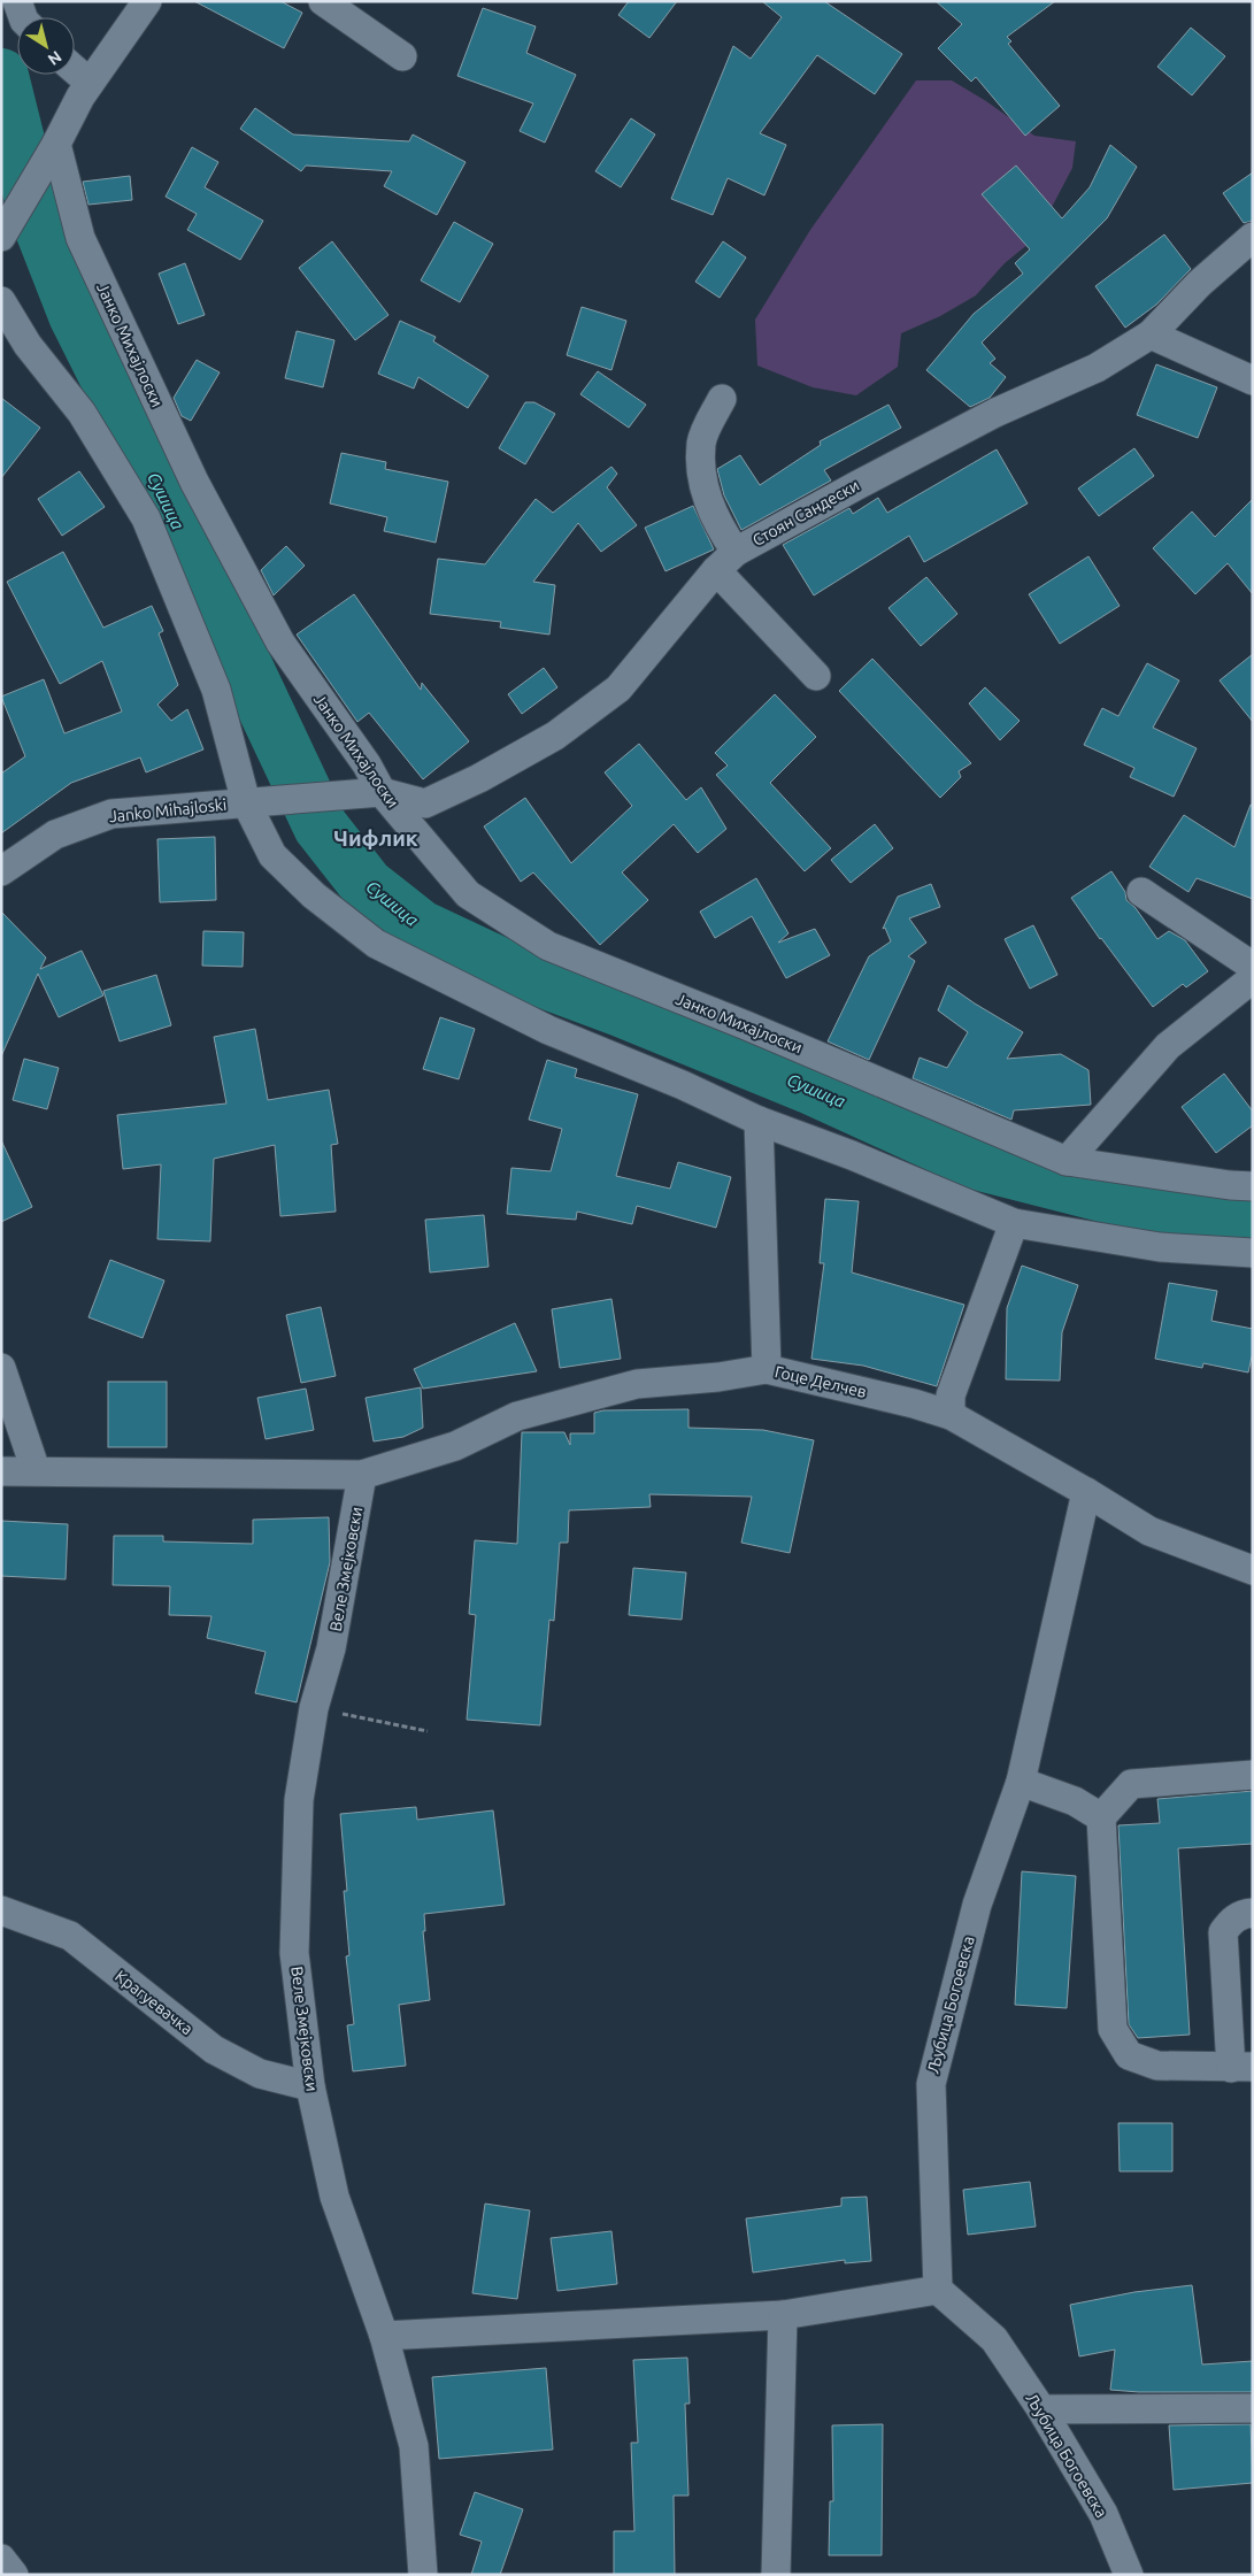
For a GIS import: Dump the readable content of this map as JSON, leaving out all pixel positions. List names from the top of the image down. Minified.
{"streets":{"street":["Јанко Михајлоски","Стоян Сандески","Janko Mihajloski","Гоце Делчев","Веле Змејковски","Крагуевачка","Љубица Богоевска"]},"crossings":[["Јанко Михајлоски","Стоян Сандески"],["Јанко Михајлоски","Janko Mihajloski"],["Стоян Сандески","Janko Mihajloski"],["Гоце Делчев","Веле Змејковски"],["Гоце Делчев","Љубица Богоевска"],["Веле Змејковски","Крагуевачка"]],"districts":["Чифлик"],"water":["Сушица"],"north":"bottom right"}
